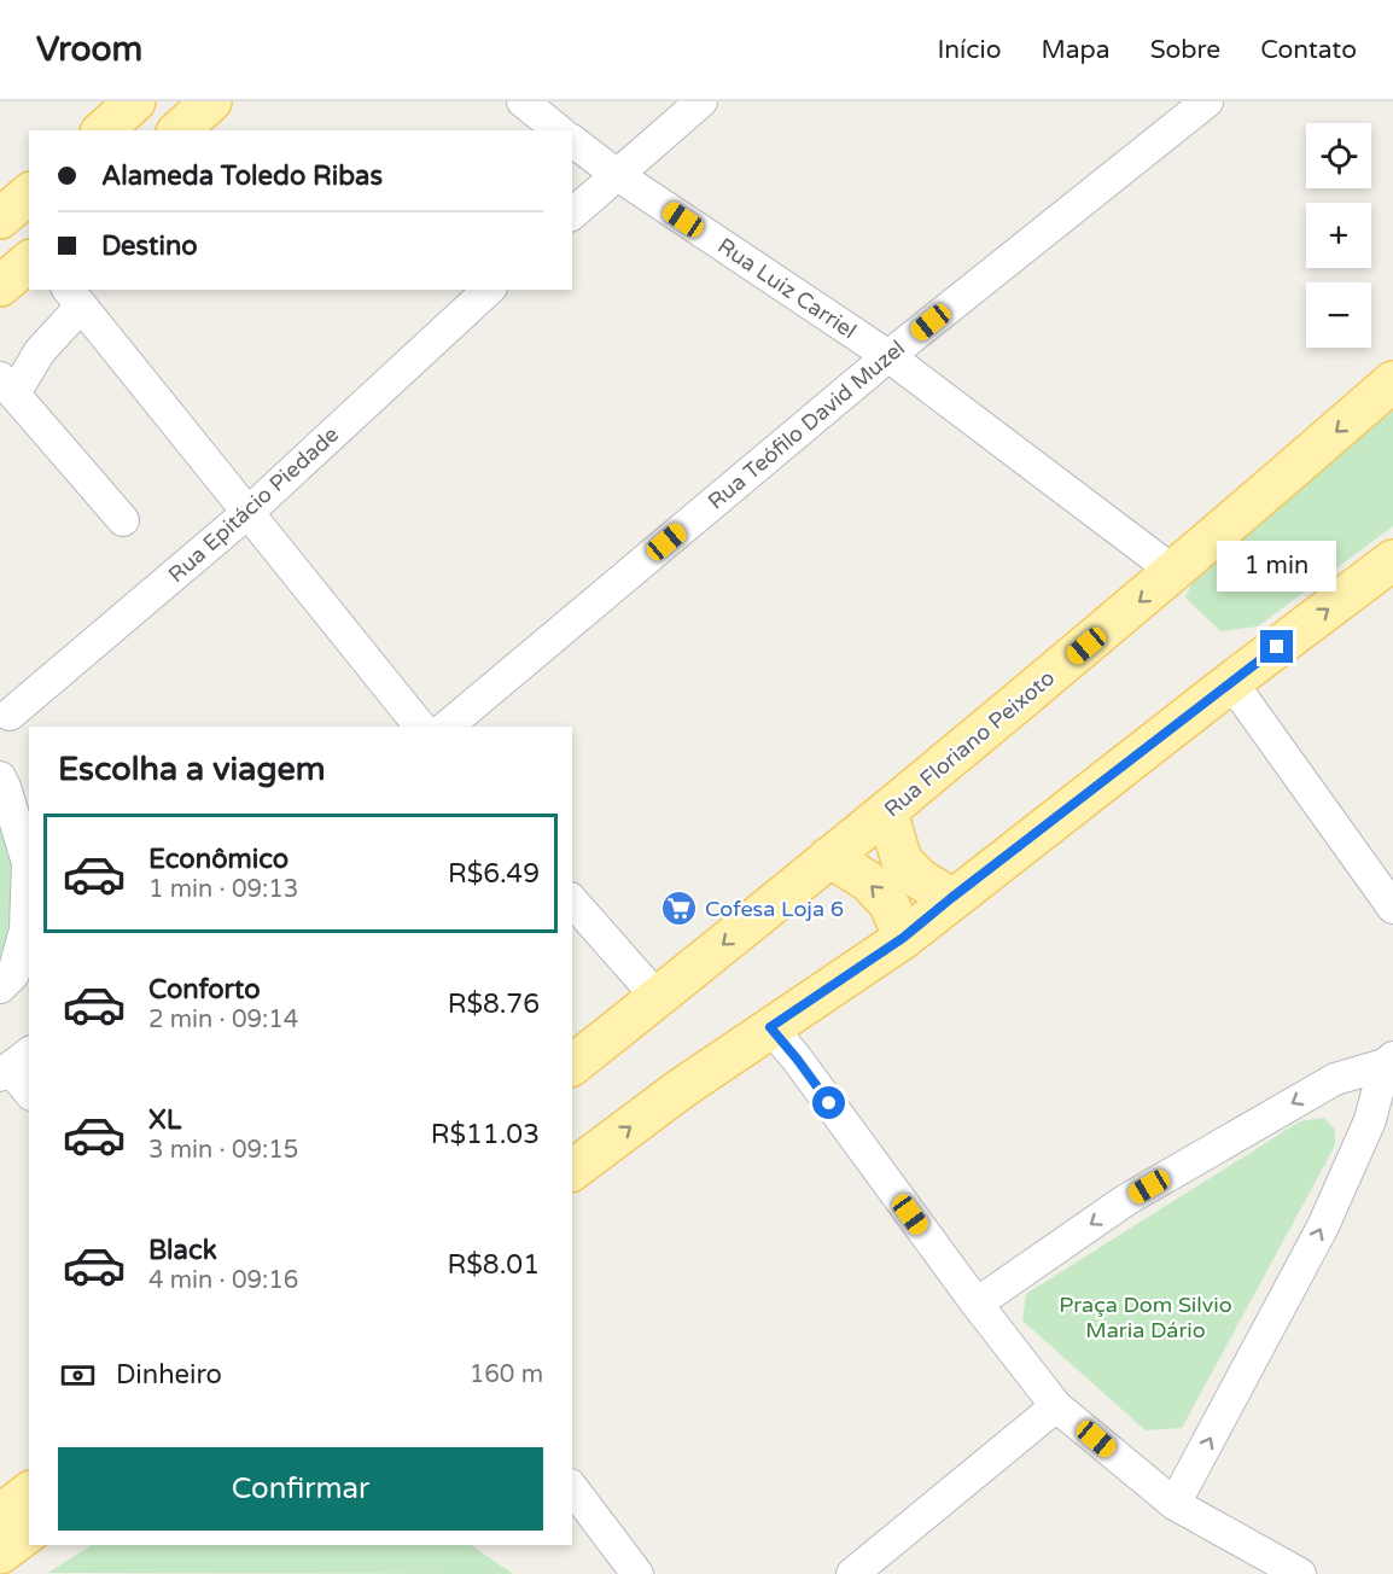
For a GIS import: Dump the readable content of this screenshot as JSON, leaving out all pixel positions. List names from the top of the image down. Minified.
{"streets":{"main road":["Rua Floriano Peixoto"],"street":["Rua Luiz Carriel","Rua Teófilo David Muzel","Rua Epitácio Piedade"]},"crossings":[["Rua Luiz Carriel","Rua Teófilo David Muzel"],["Rua Luiz Carriel","Rua Floriano Peixoto"]],"parks":["Praça Dom Silvio Maria Dário"],"places":{"supermarket":["Cofesa Loja 6"]},"page":{"header":"Vroom","nav":["Início","Mapa","Sobre","Contato"],"map_buttons":["+","−"],"banner":["Alameda Toledo Ribas","Destino"],"bubble":"1 min","heading":"Escolha a viagem","list":[{"name":"Econômico","note":"1 min · 09:13","value":"R$6.49"},{"name":"Conforto","note":"2 min · 09:14","value":"R$8.76"},{"name":"XL","note":"3 min · 09:15","value":"R$11.03"},{"name":"Black","note":"4 min · 09:16","value":"R$8.01"}],"pay":["Dinheiro","160 m"],"buttons":"Confirmar"}}
